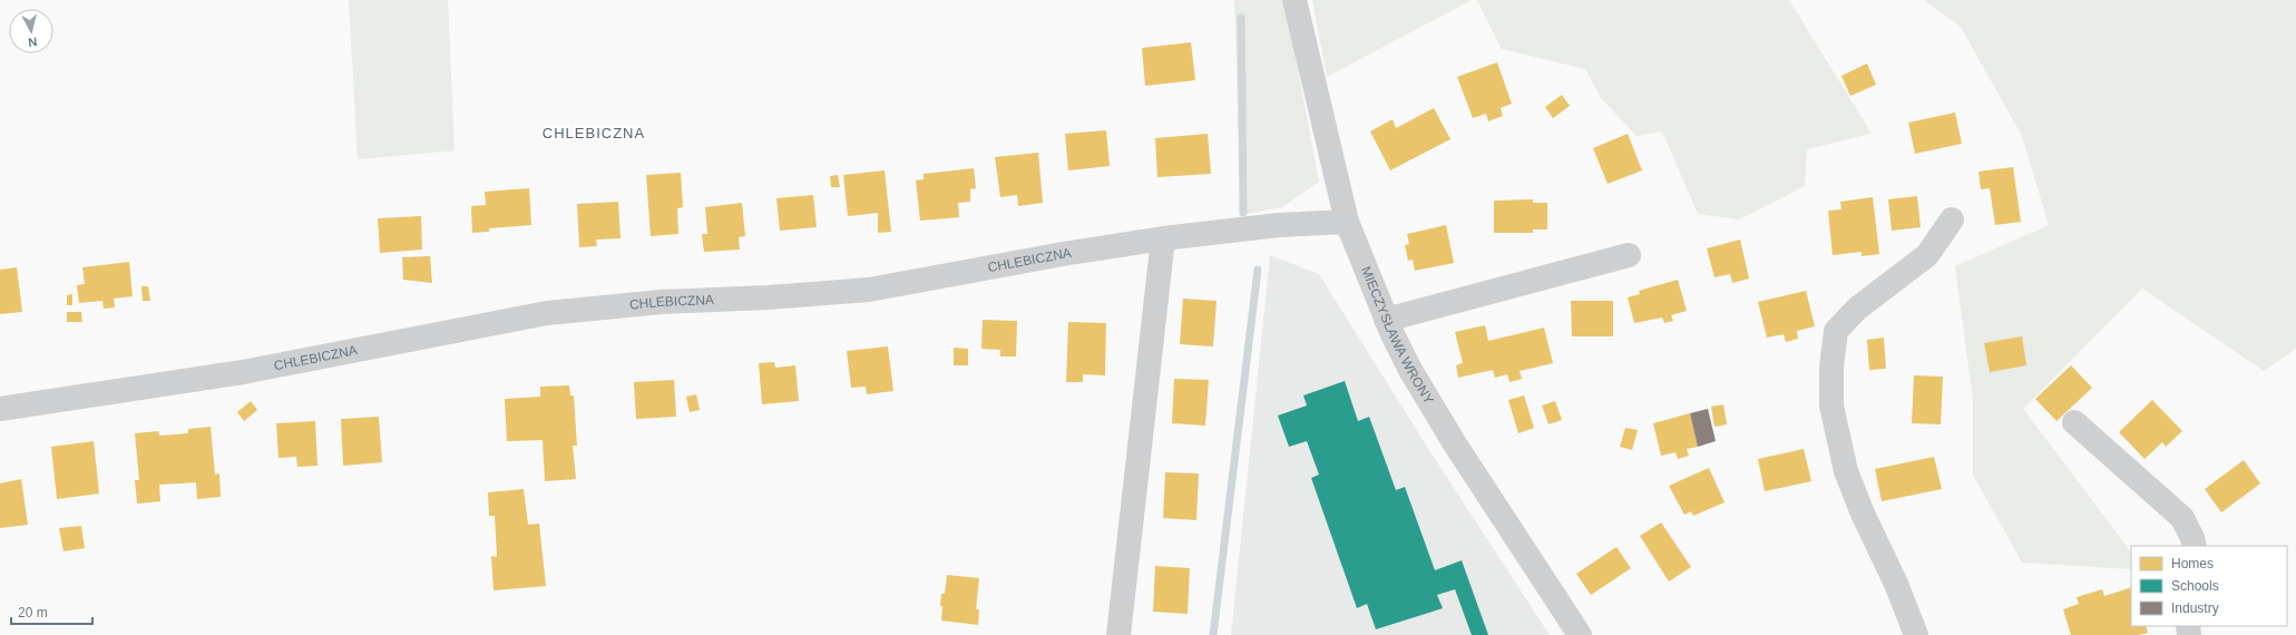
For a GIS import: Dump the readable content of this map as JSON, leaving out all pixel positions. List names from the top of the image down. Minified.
{"streets":{"street":["CHLEBICZNA","MIECZYSŁAWA WRONY"]},"crossings":[["CHLEBICZNA","MIECZYSŁAWA WRONY"]],"districts":["CHLEBICZNA"],"legend":["Homes","Schools","Industry"],"scale_bar":"20 m","north":"bottom"}
